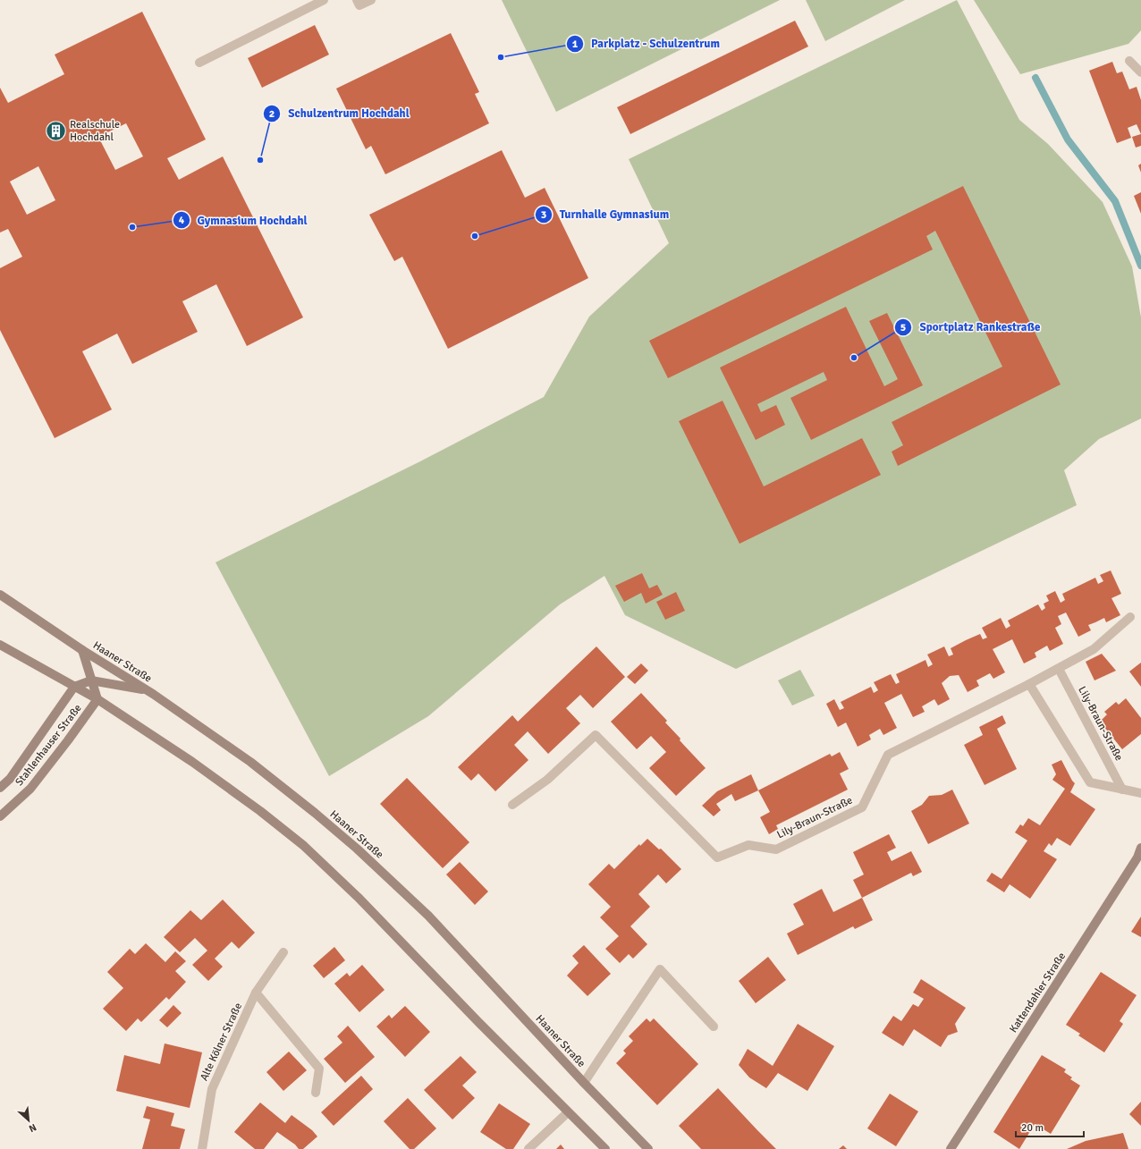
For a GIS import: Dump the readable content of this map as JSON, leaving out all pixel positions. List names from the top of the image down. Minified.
{"streets":{"main road":["Haaner Straße","Stahlenhauser Straße","Kattendahler Straße"],"street":["Lily-Braun-Straße","Alte Kölner Straße"]},"places":{"other":["Parkplatz - Schulzentrum","Schulzentrum Hochdahl","Gymnasium Hochdahl","Turnhalle Gymnasium","Sportplatz Rankestraße"],"building":["Realschule Hochdahl"]},"scale_bar":"20 m","north":"bottom right"}
